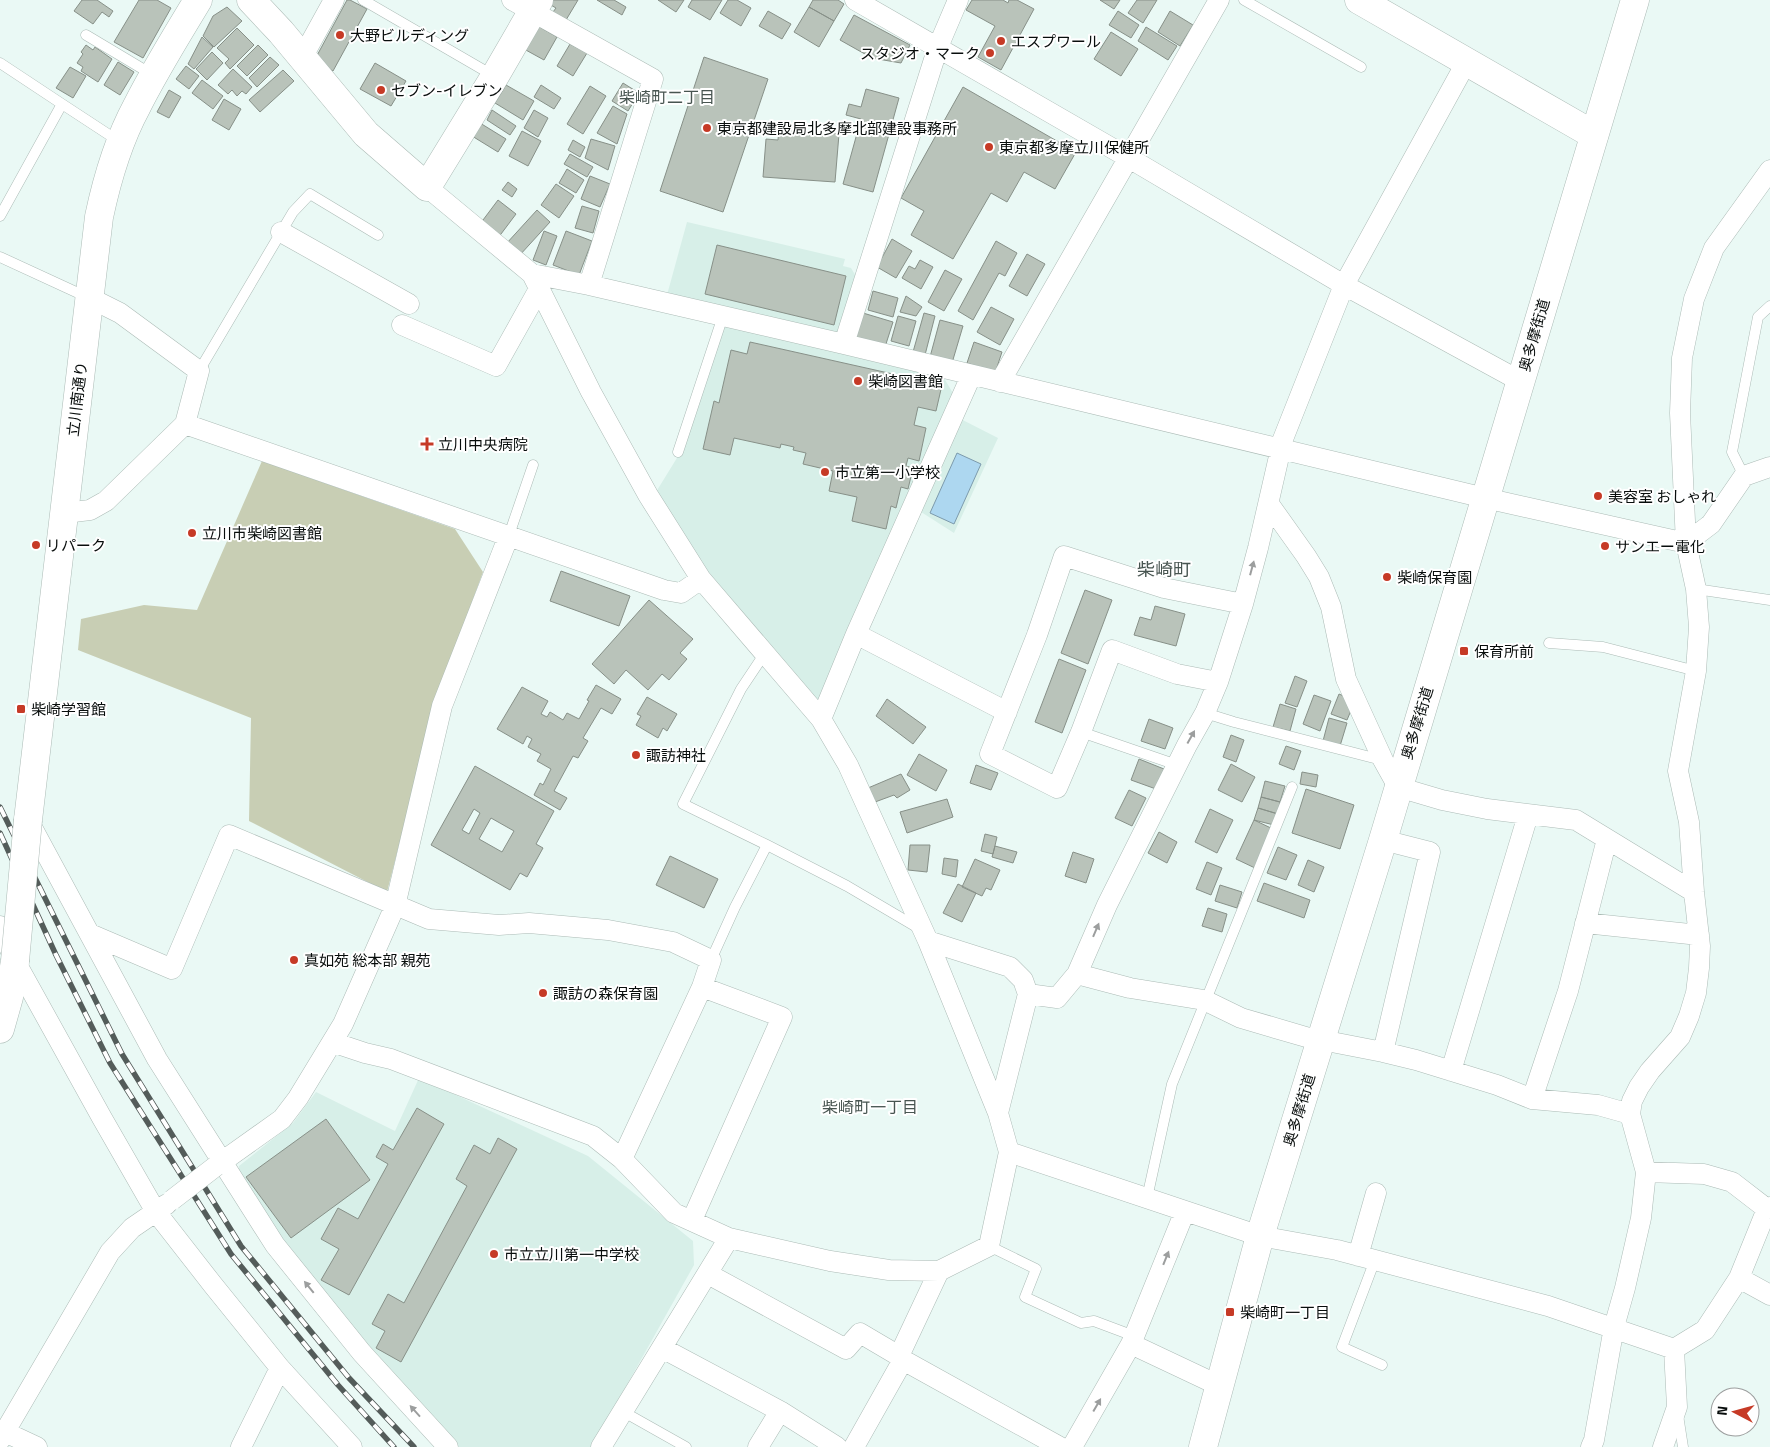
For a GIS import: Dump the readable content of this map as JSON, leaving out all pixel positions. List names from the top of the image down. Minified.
{"streets":{"street":["奥多摩街道","立川南通り"]},"districts":["柴崎町二丁目","柴崎町","柴崎町一丁目"],"places":{"other":["大野ビルディング","エスプワール","スタジオ・マーク","セブン-イレブン","東京都建設局北多摩北部建設事務所","東京都多摩立川保健所","柴崎図書館","市立第一小学校","美容室 おしゃれ","立川市柴崎図書館","リパーク","サンエー電化","柴崎保育園","諏訪神社","真如苑 総本部 親苑","諏訪の森保育園","市立立川第一中学校"],"health":["立川中央病院"],"transit":["保育所前","柴崎学習館","柴崎町一丁目"]},"north":"left"}
